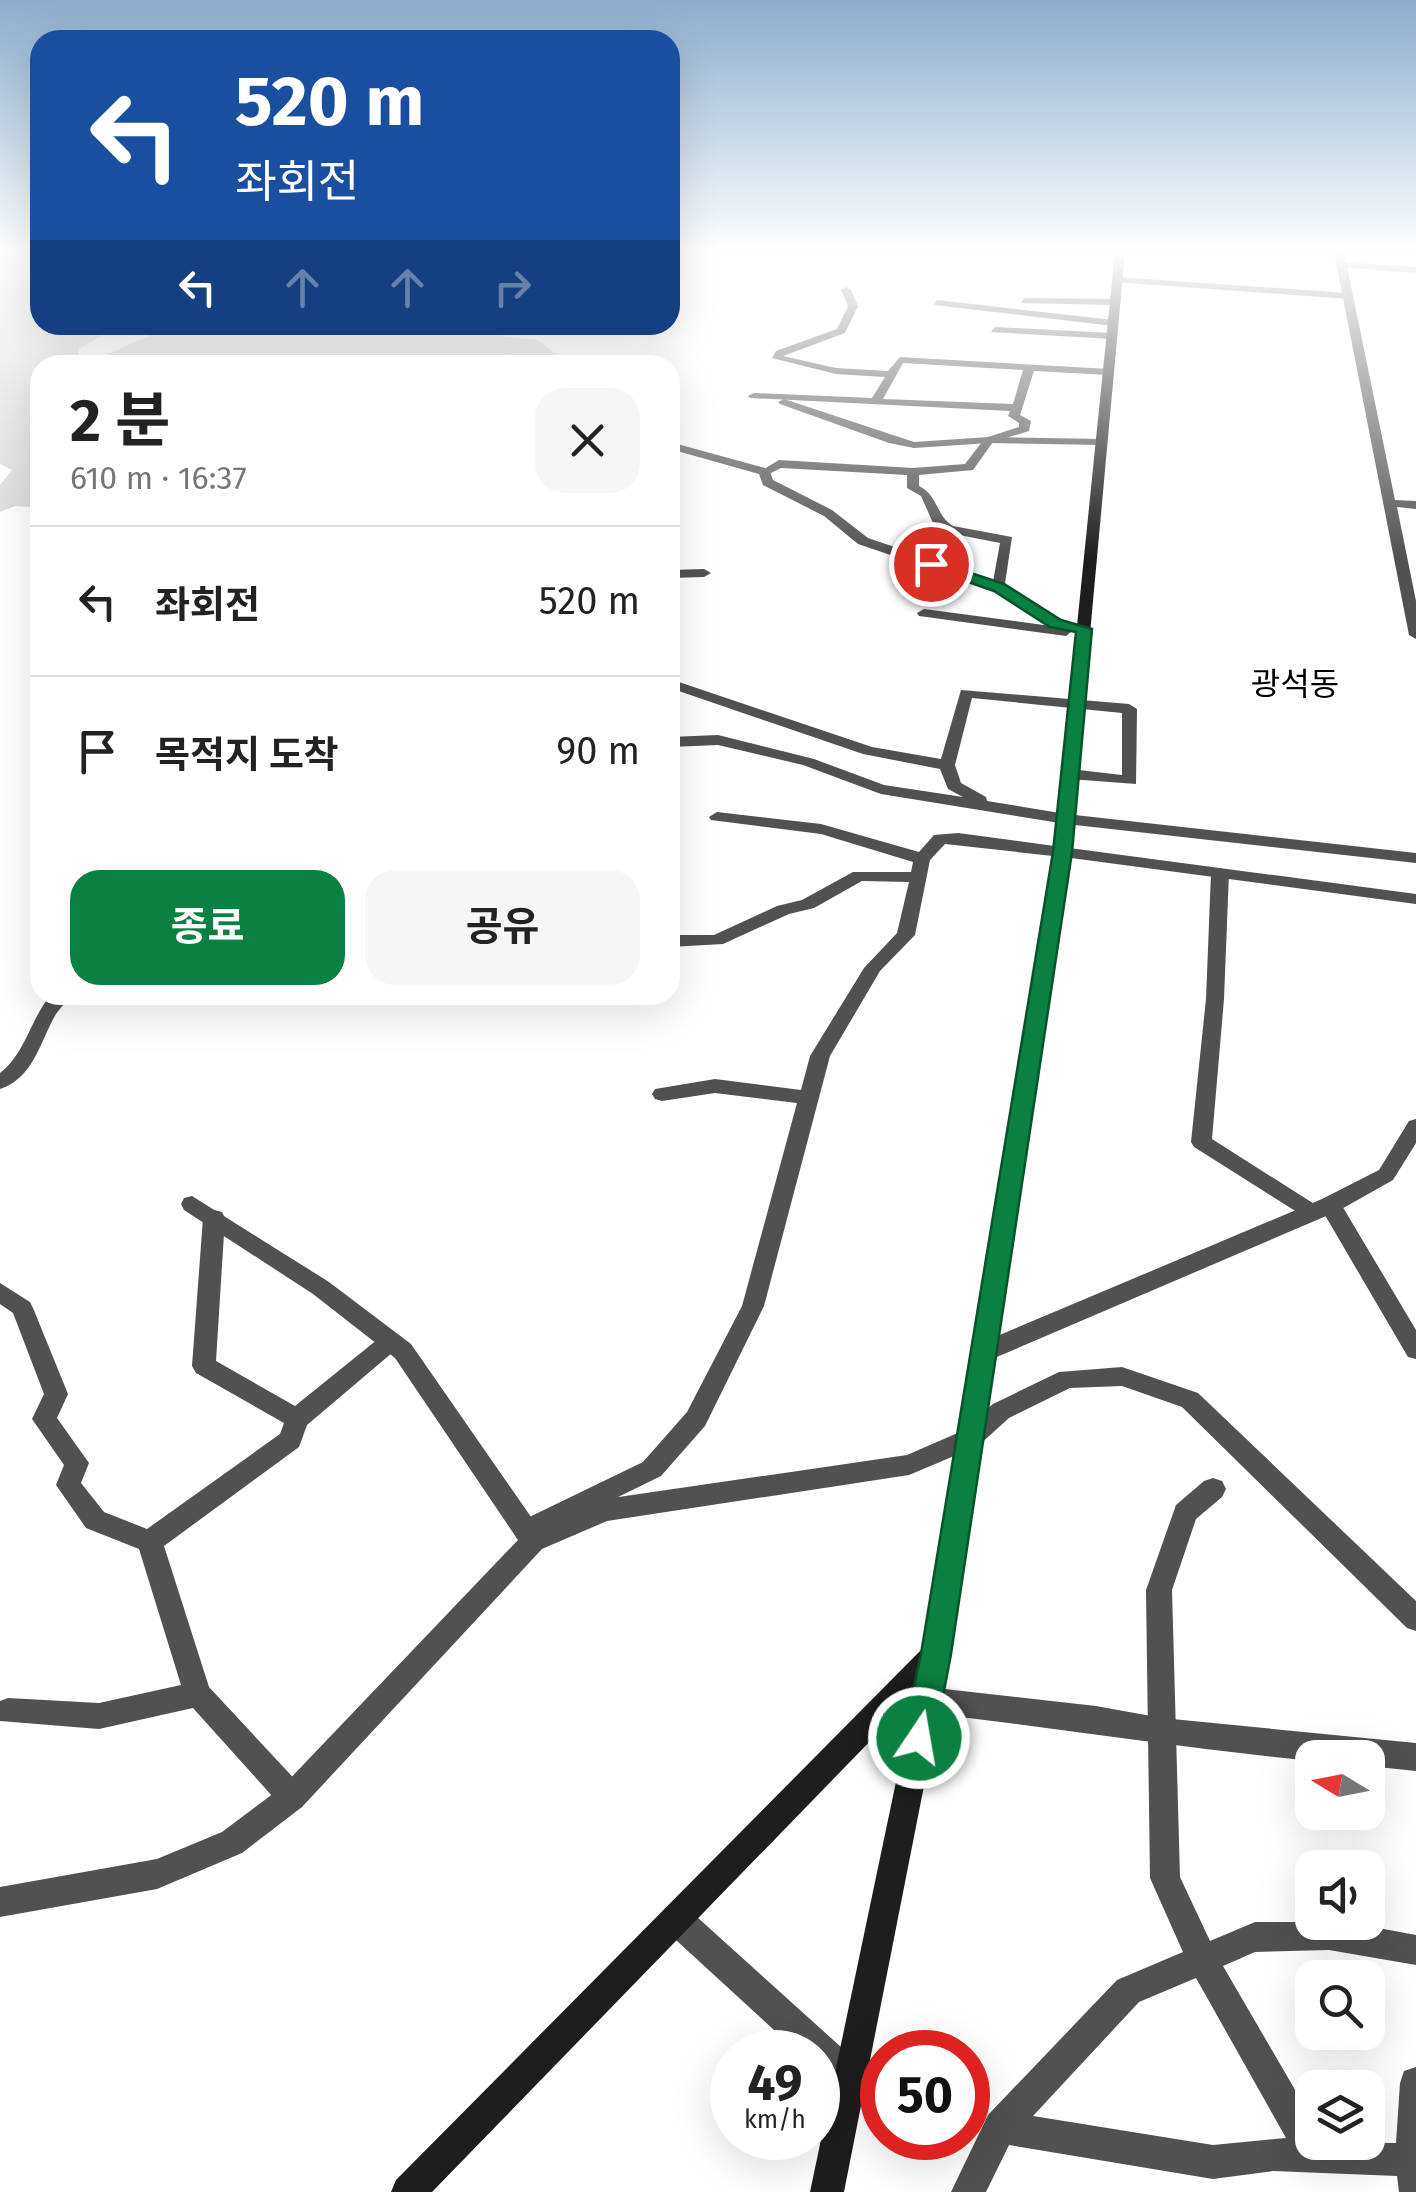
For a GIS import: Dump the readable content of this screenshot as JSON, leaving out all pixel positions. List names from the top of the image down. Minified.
{"districts":["광석동"],"north":"left","page":{"turn":["520 m","좌회전"],"heading":["2 분","610 m · 16:37"],"list":[{"name":"좌회전","value":"520 m"},{"name":"목적지 도착","value":"90 m"}],"buttons":["종료","공유"],"speed":"49 km/h","limit":"50"}}
